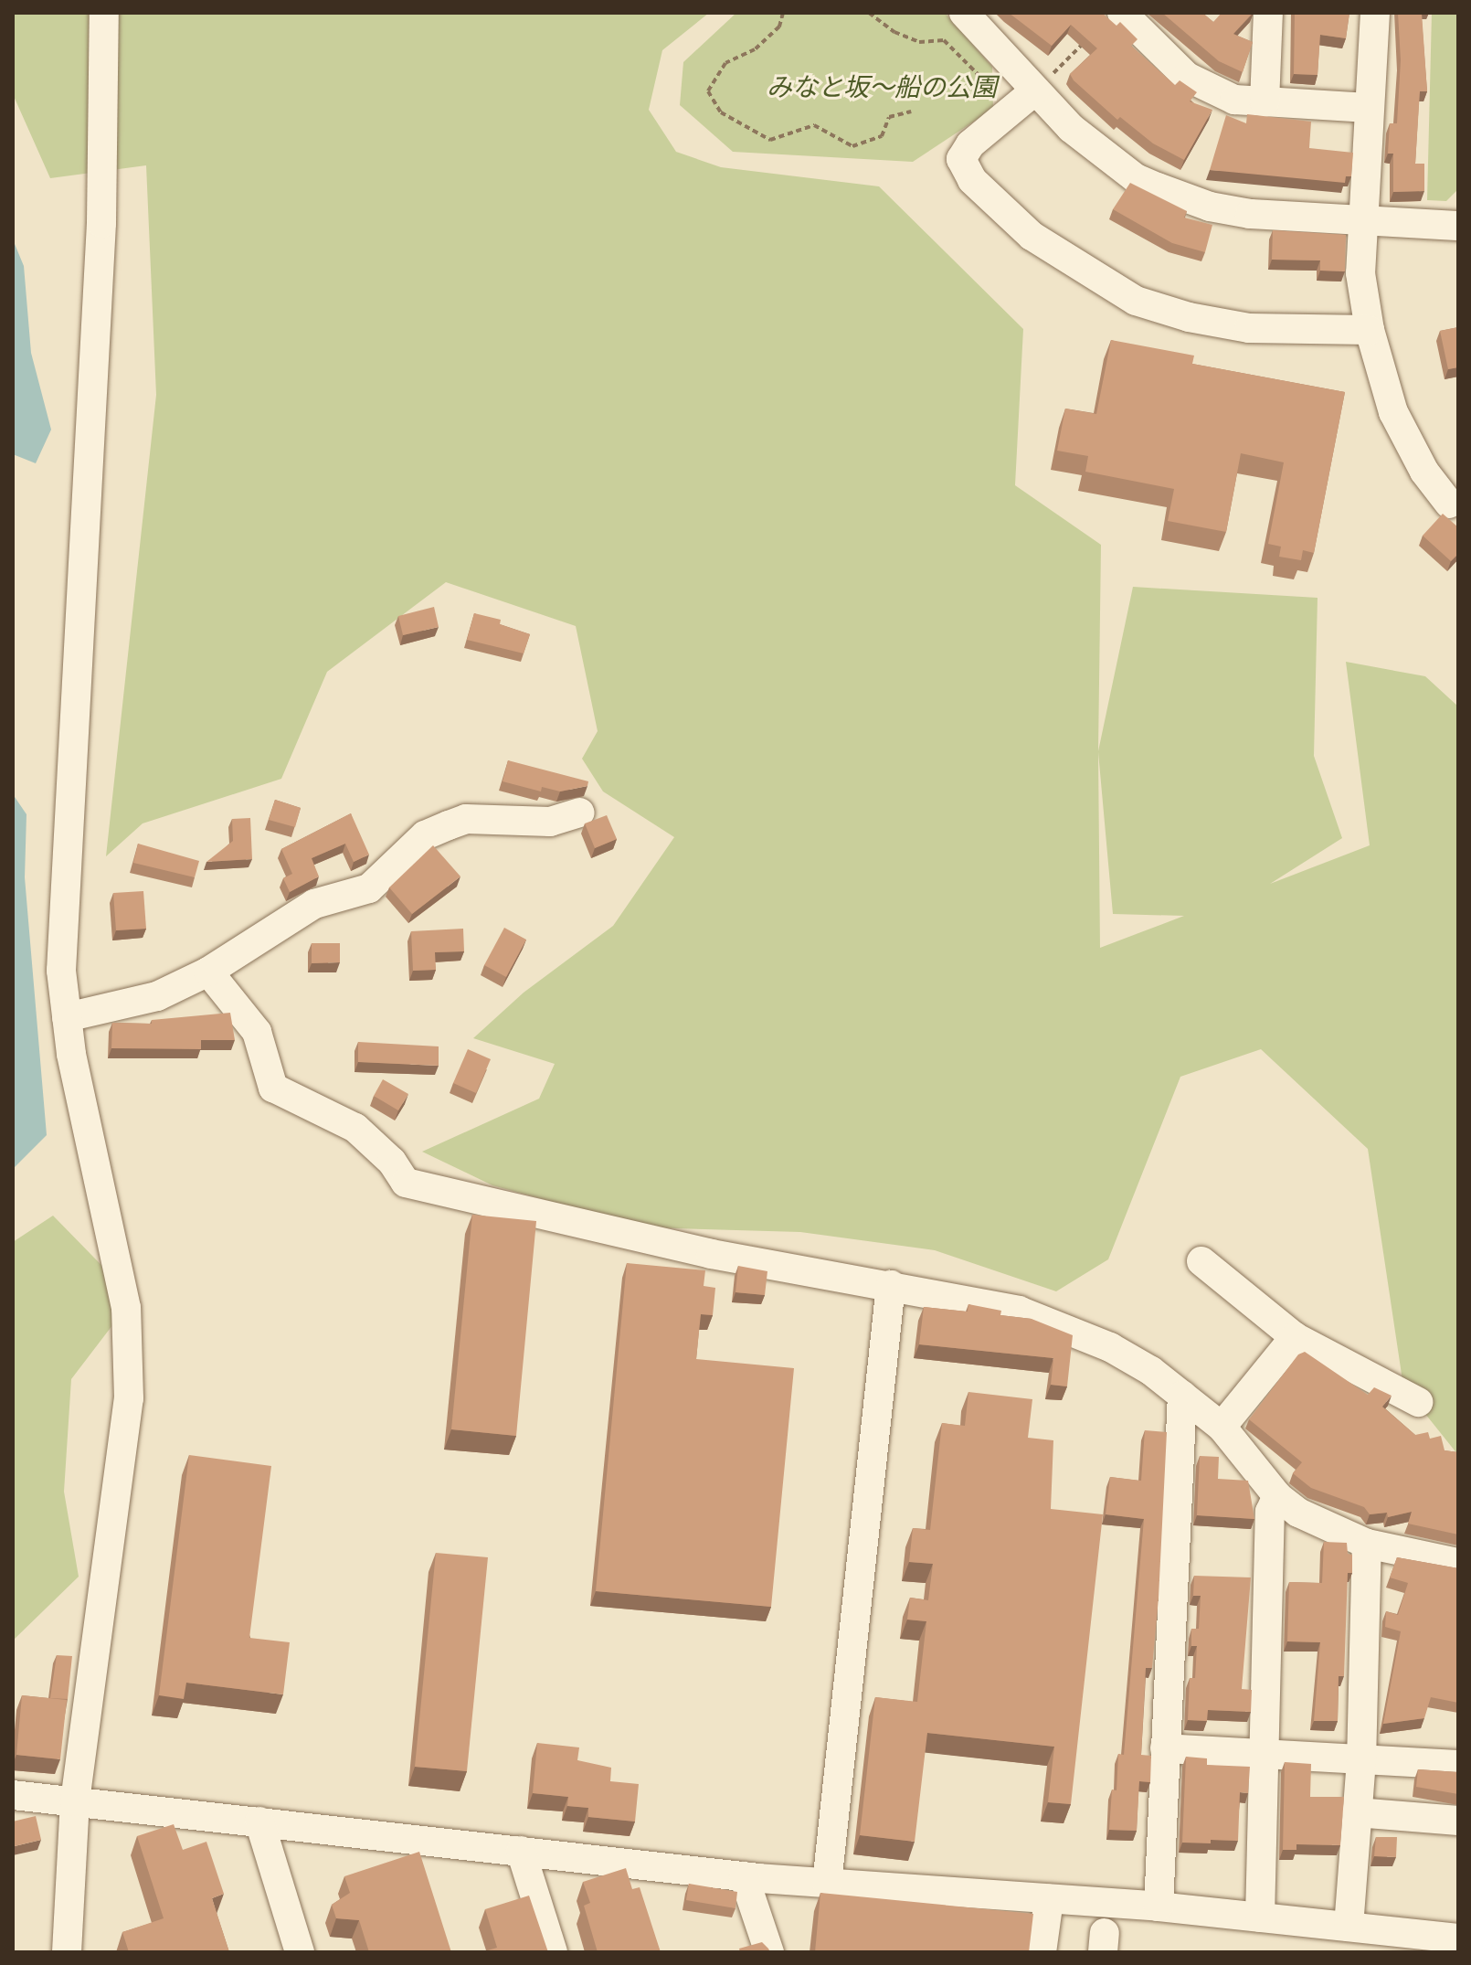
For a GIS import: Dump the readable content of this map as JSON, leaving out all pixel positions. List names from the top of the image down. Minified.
{"parks":["みなと坂〜船の公園"]}
